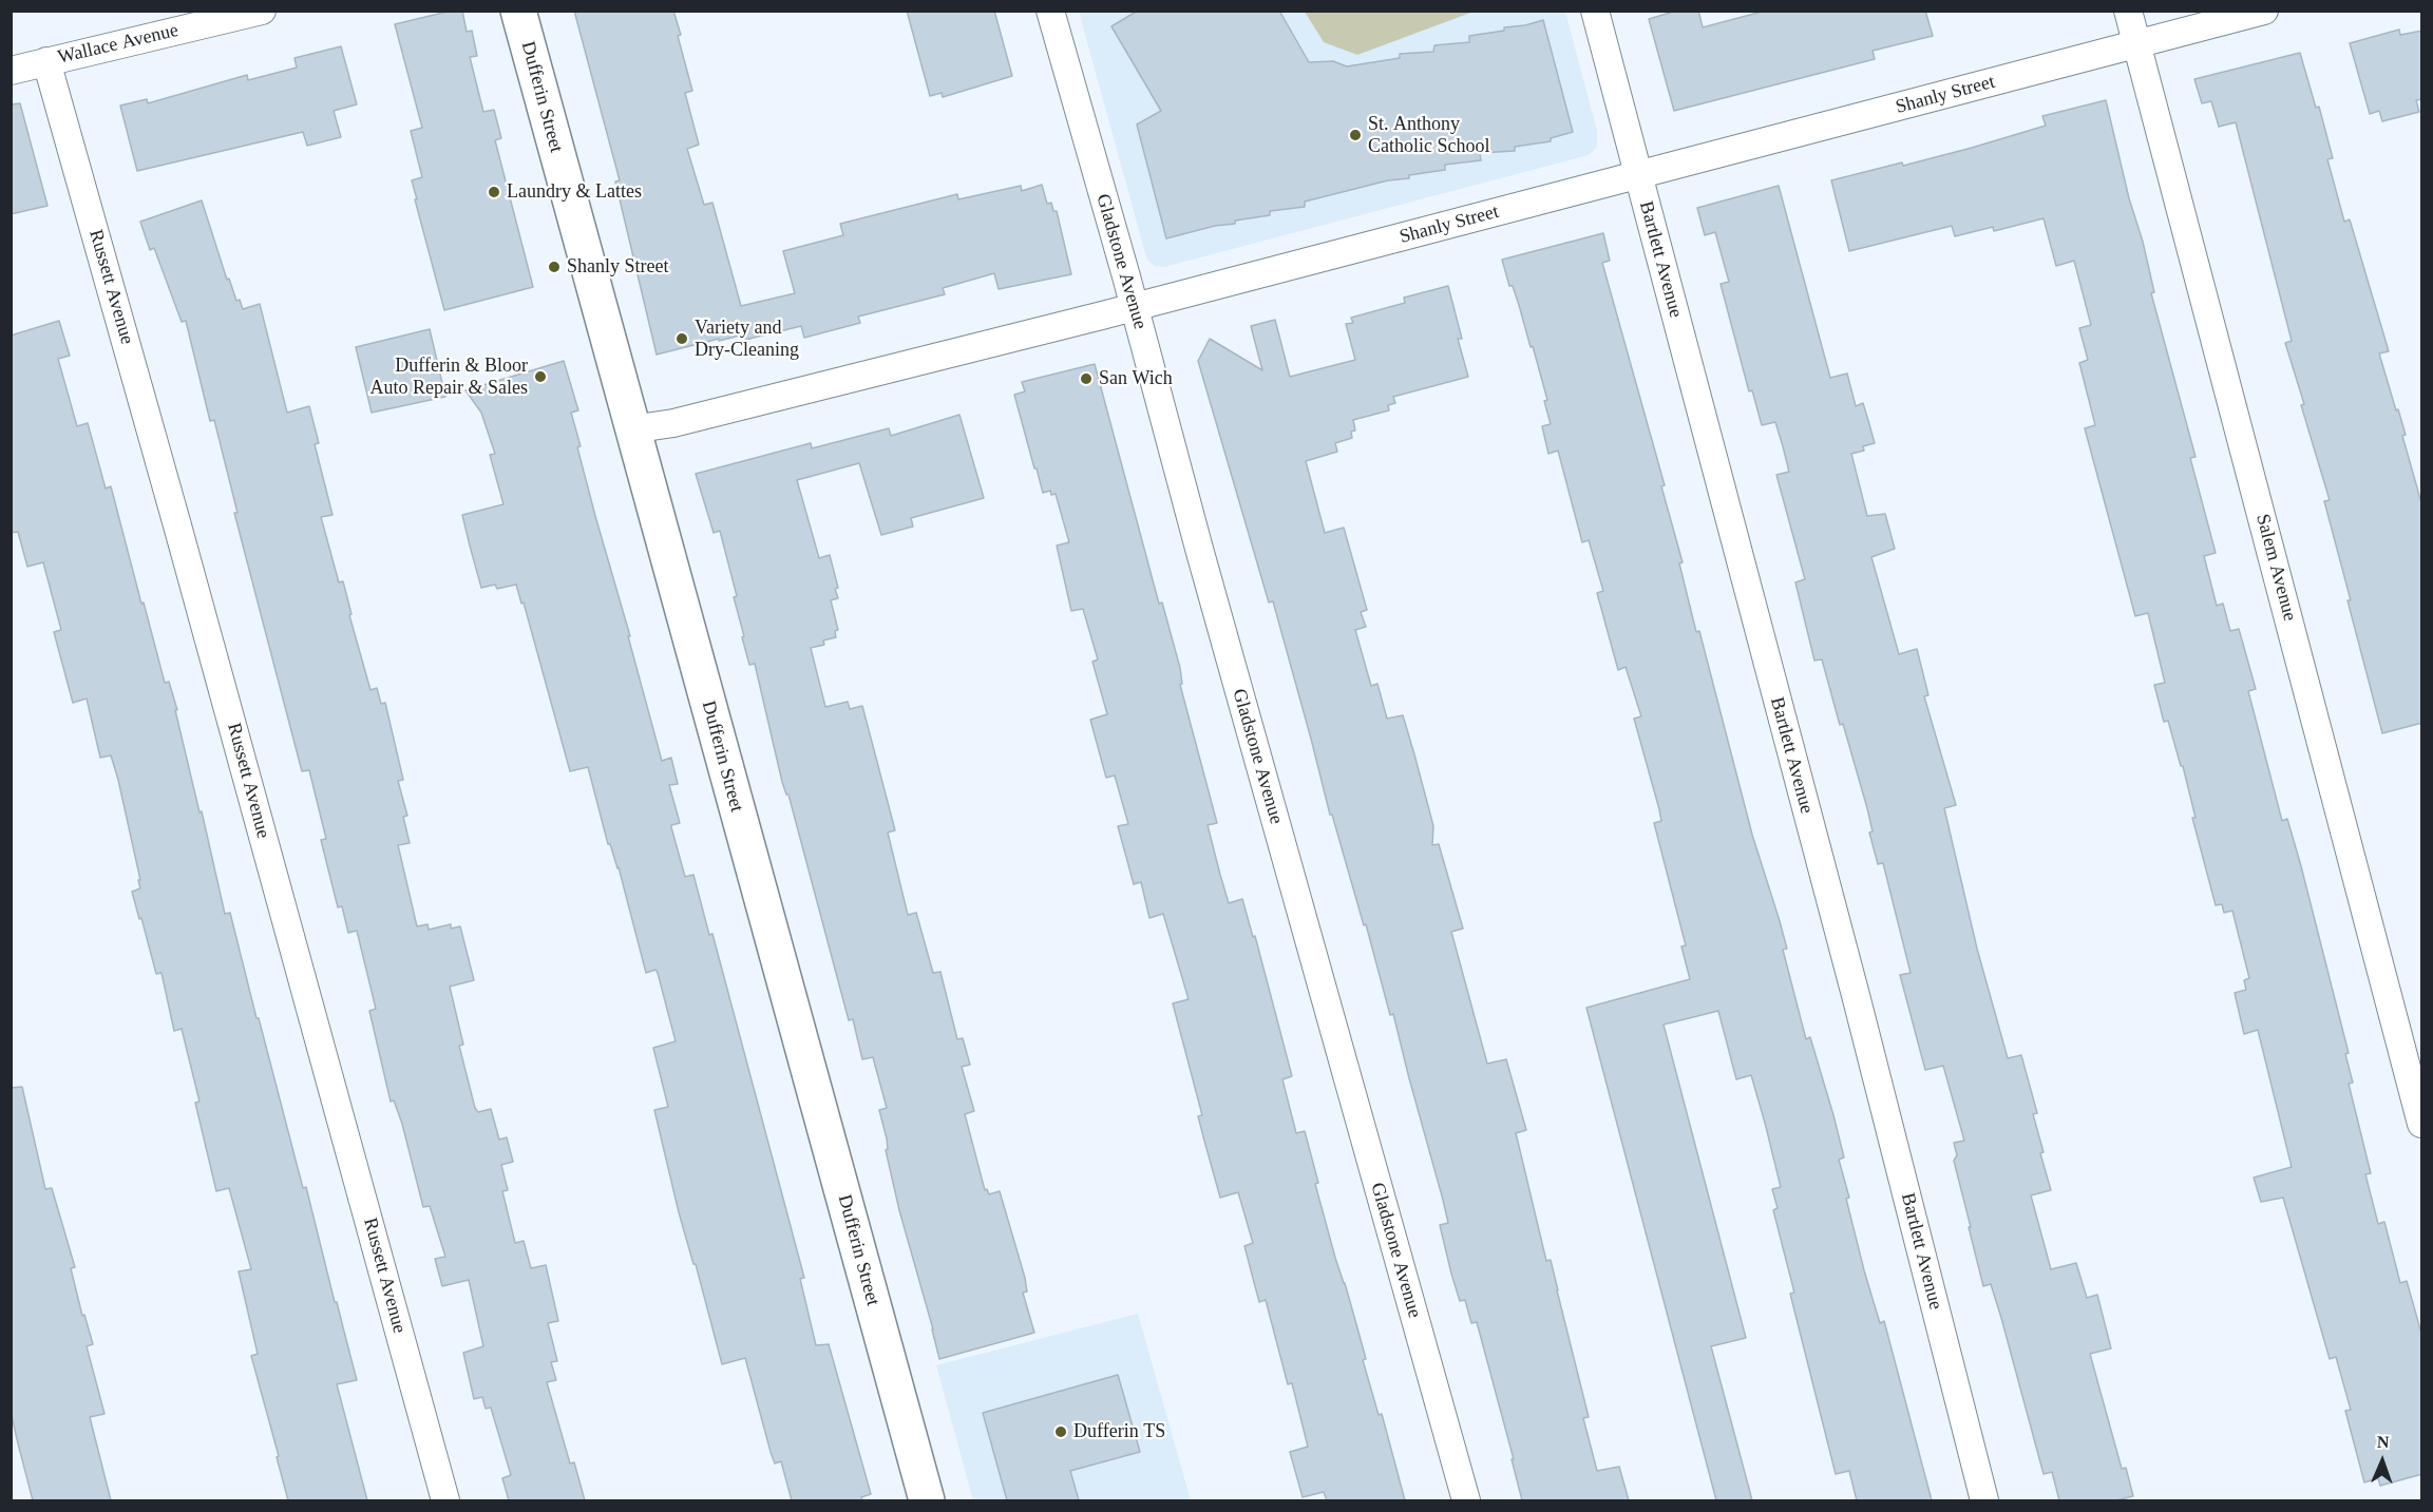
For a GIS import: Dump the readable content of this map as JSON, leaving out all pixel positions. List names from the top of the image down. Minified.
{"streets":{"main road":["Dufferin Street"],"street":["Wallace Avenue","Shanly Street","Bartlett Avenue","Gladstone Avenue","Russett Avenue","Salem Avenue"]},"crossings":[["Wallace Avenue","Russett Avenue"],["Shanly Street","Dufferin Street"],["Shanly Street","Bartlett Avenue"],["Shanly Street","Gladstone Avenue"],["Shanly Street","Salem Avenue"]],"places":["St. Anthony Catholic School","Laundry & Lattes","Shanly Street","Variety and Dry-Cleaning","Dufferin & Bloor Auto Repair & Sales","San Wich","Dufferin TS"],"north":"top"}
